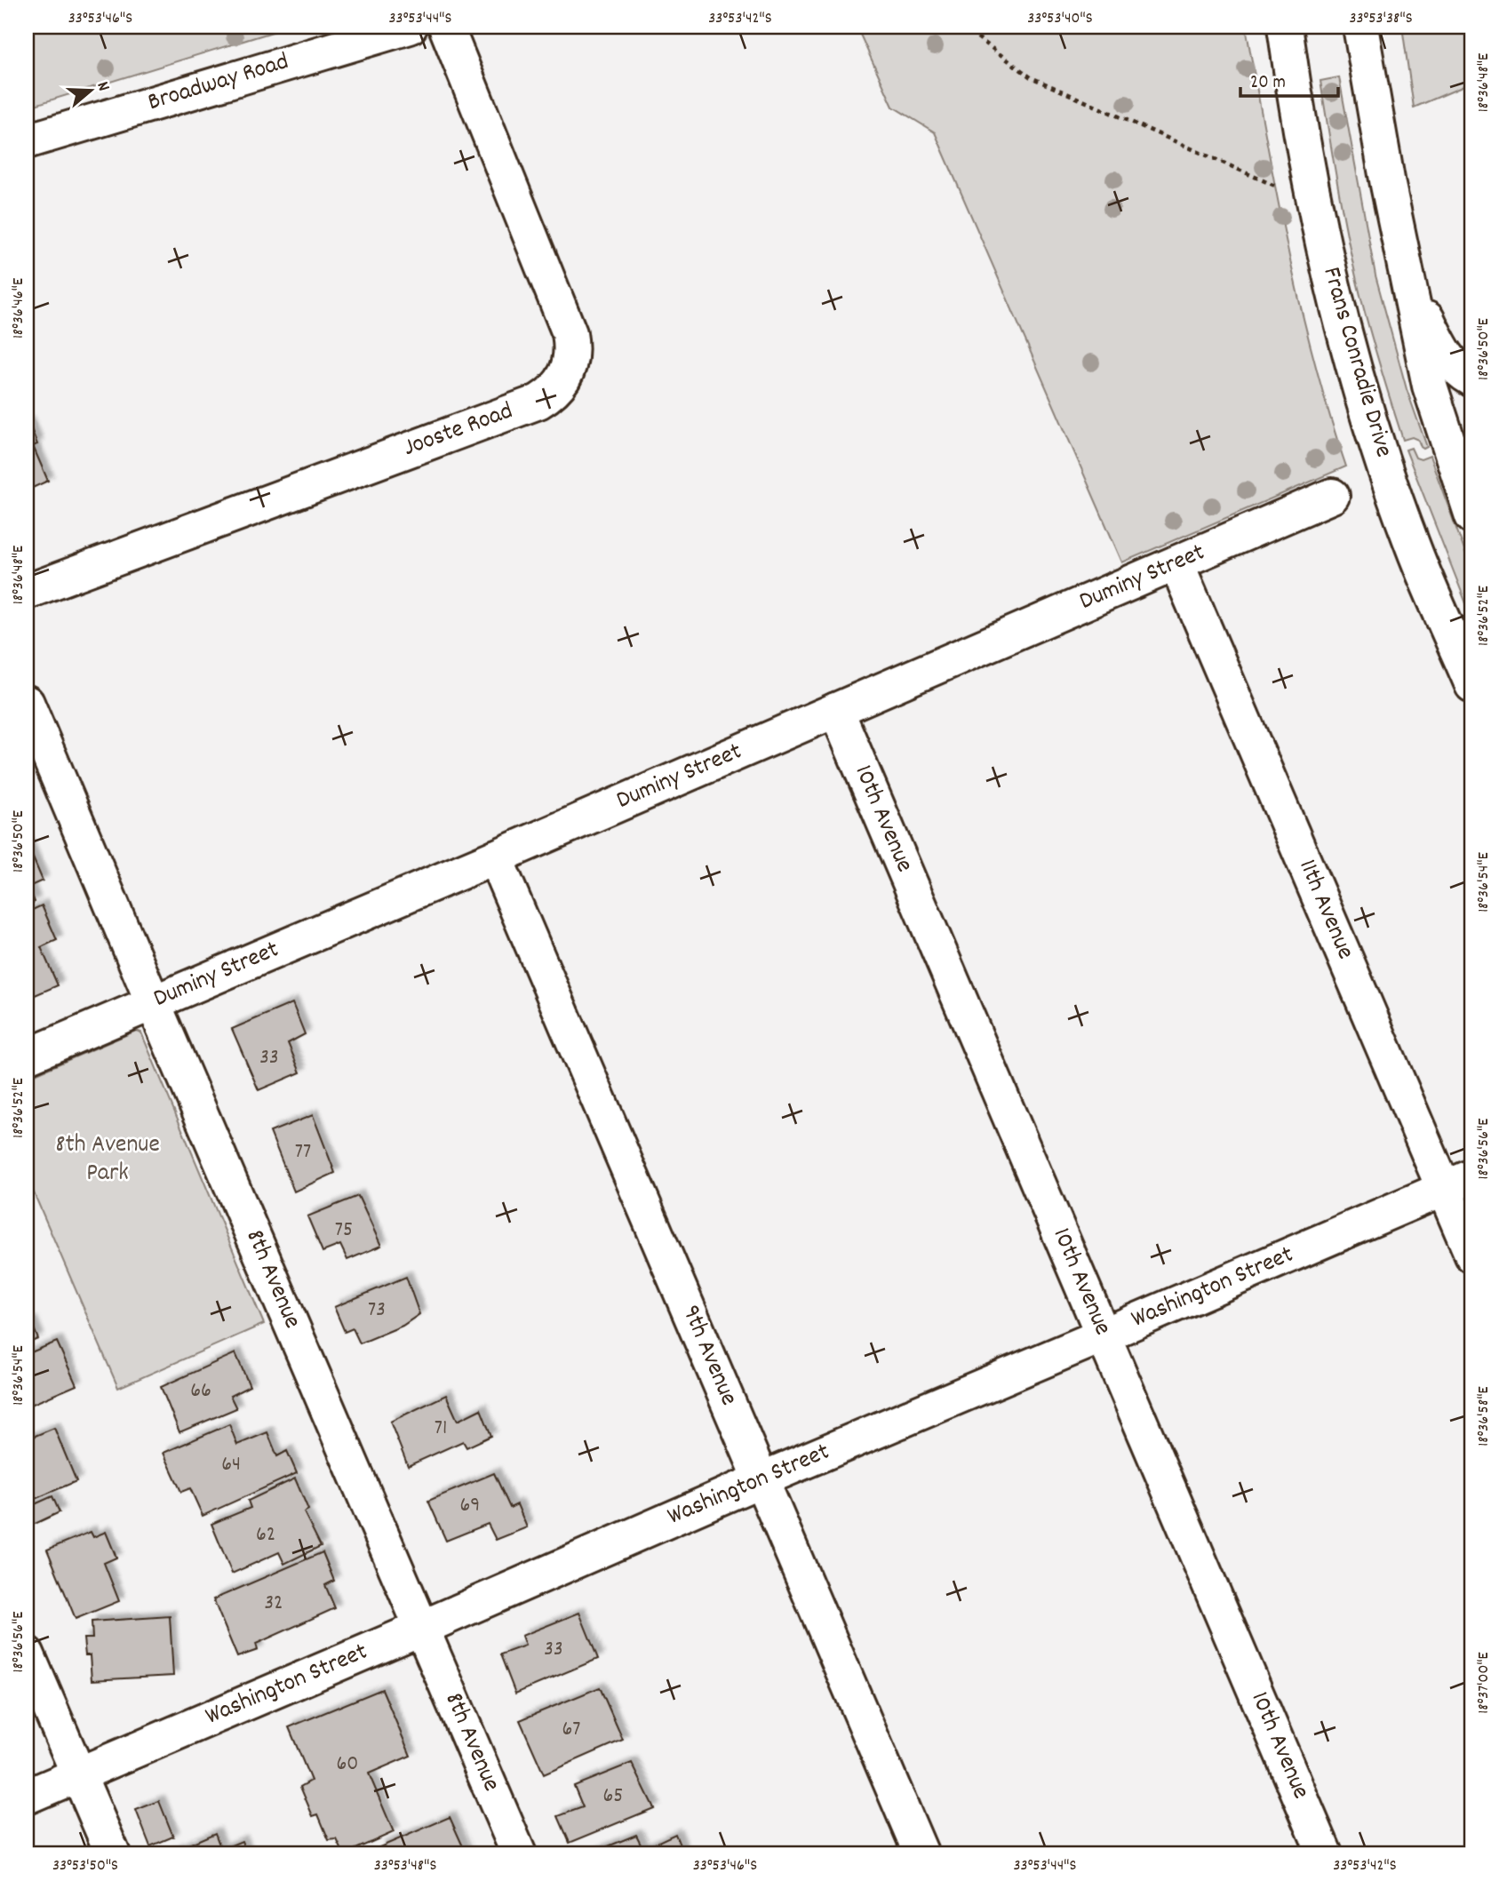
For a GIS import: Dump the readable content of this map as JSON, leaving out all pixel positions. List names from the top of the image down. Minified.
{"streets":{"street":["Broadway Road","Frans Conradie Drive","Jooste Road","Duminy Street","10th Avenue","11th Avenue","8th Avenue","Washington Street","9th Avenue"]},"crossings":[["Duminy Street","10th Avenue"],["Duminy Street","11th Avenue"],["Duminy Street","8th Avenue"],["Duminy Street","9th Avenue"],["10th Avenue","Washington Street"],["11th Avenue","Washington Street"],["8th Avenue","Washington Street"],["Washington Street","9th Avenue"]],"parks":["8th Avenue Park"],"house_numbers":["33","77","75","73","66","71","64","69","62","32","33","67","60","65"],"scale_bar":"20 m","north":"right","coordinates":["33°53'46\"S","33°53'44\"S","33°53'42\"S","33°53'40\"S","33°53'38\"S","18°36'48\"E","18°36'46\"E","18°36'50\"E","18°36'52\"E","18°36'54\"E","18°36'56\"E","18°36'58\"E","18°37'00\"E","33°53'50\"S","33°53'48\"S"]}
